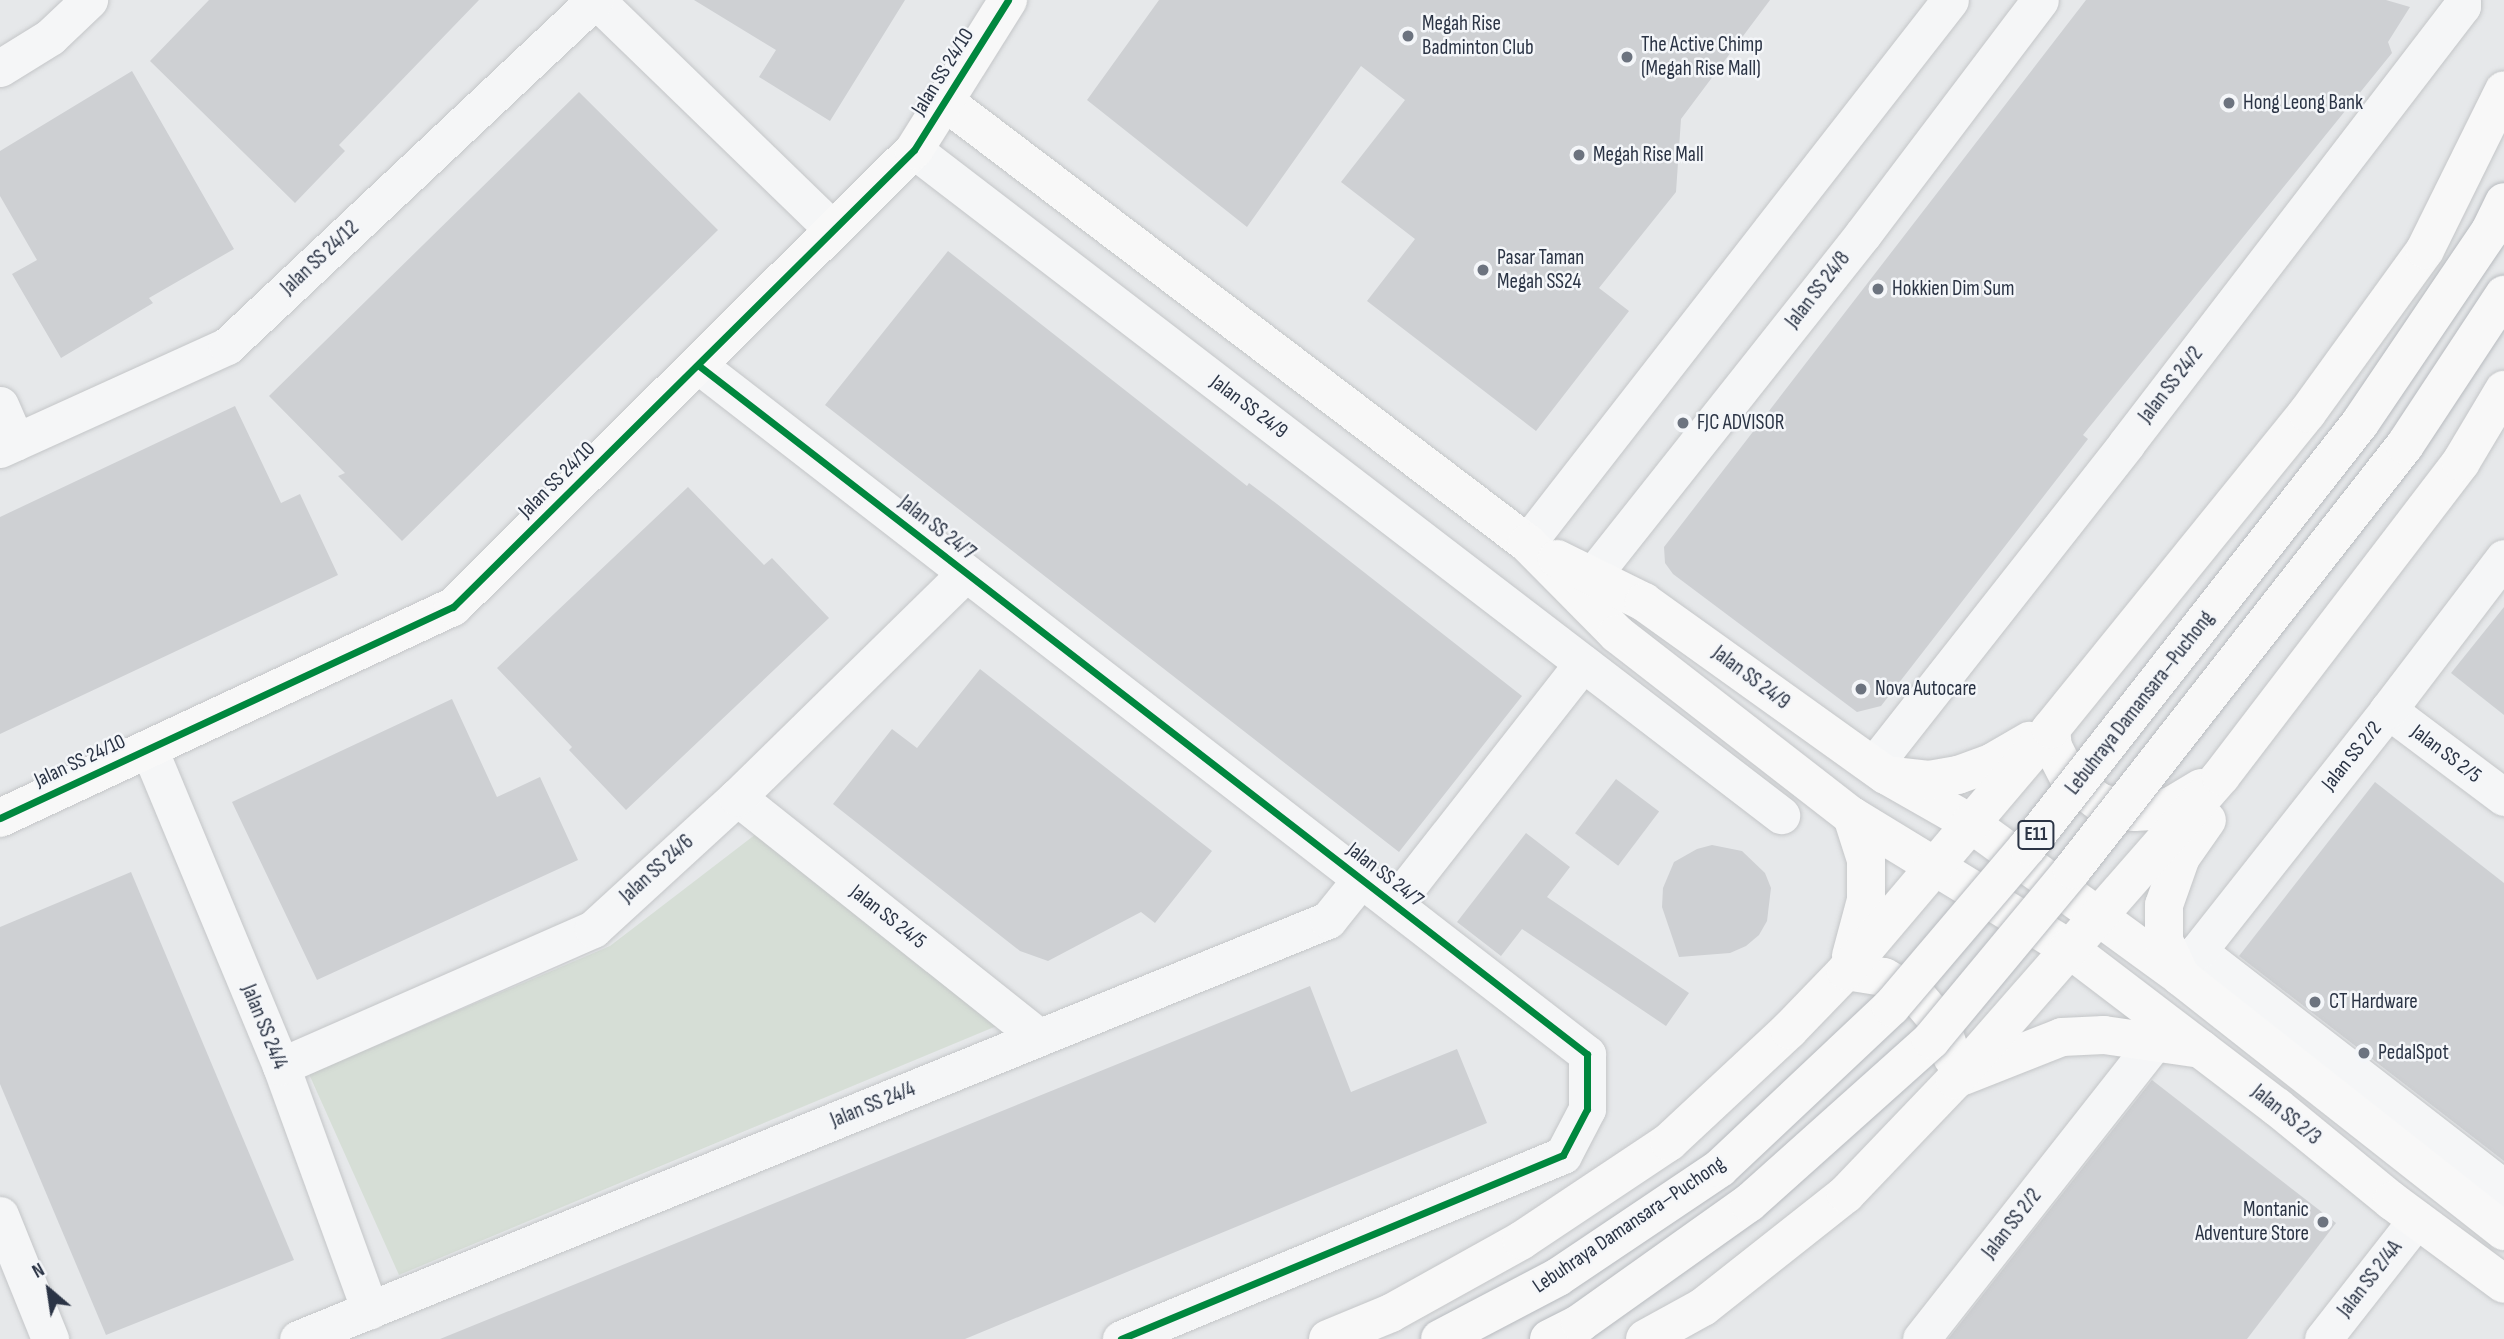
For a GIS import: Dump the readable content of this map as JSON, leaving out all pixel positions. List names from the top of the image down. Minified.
{"streets":{"main road":["Jalan SS 24/10","Jalan SS 24/9","Lebuhraya Damansara–Puchong","E11","Jalan SS 2/3"],"street":["Jalan SS 24/12","Jalan SS 24/8","Jalan SS 24/2","Jalan SS 24/7","Jalan SS 2/5","Jalan SS 2/2","Jalan SS 24/6","Jalan SS 24/5","Jalan SS 24/4","Jalan SS 2/4A"]},"crossings":[["Jalan SS 24/10","Jalan SS 24/9"],["Jalan SS 24/10","Jalan SS 24/7"],["Jalan SS 24/10","Jalan SS 24/4"],["Jalan SS 24/8","Jalan SS 24/9"],["Jalan SS 24/2","Jalan SS 24/9"],["Jalan SS 24/9","Jalan SS 2/3"],["Jalan SS 24/7","Jalan SS 24/6"],["Jalan SS 24/7","Jalan SS 24/4"],["Jalan SS 2/5","Jalan SS 2/2"],["Jalan SS 2/2","Jalan SS 2/3"],["Jalan SS 24/6","Jalan SS 24/5"],["Jalan SS 24/6","Jalan SS 24/4"],["Jalan SS 24/5","Jalan SS 24/4"],["Jalan SS 2/3","Jalan SS 2/4A"]],"places":["Megah Rise Badminton Club","The Active Chimp (Megah Rise Mall)","Hong Leong Bank","Megah Rise Mall","Pasar Taman Megah SS24","Hokkien Dim Sum","FJC ADVISOR","Nova Autocare","CT Hardware","PedalSpot","Montanic Adventure Store"],"north":"top left"}
